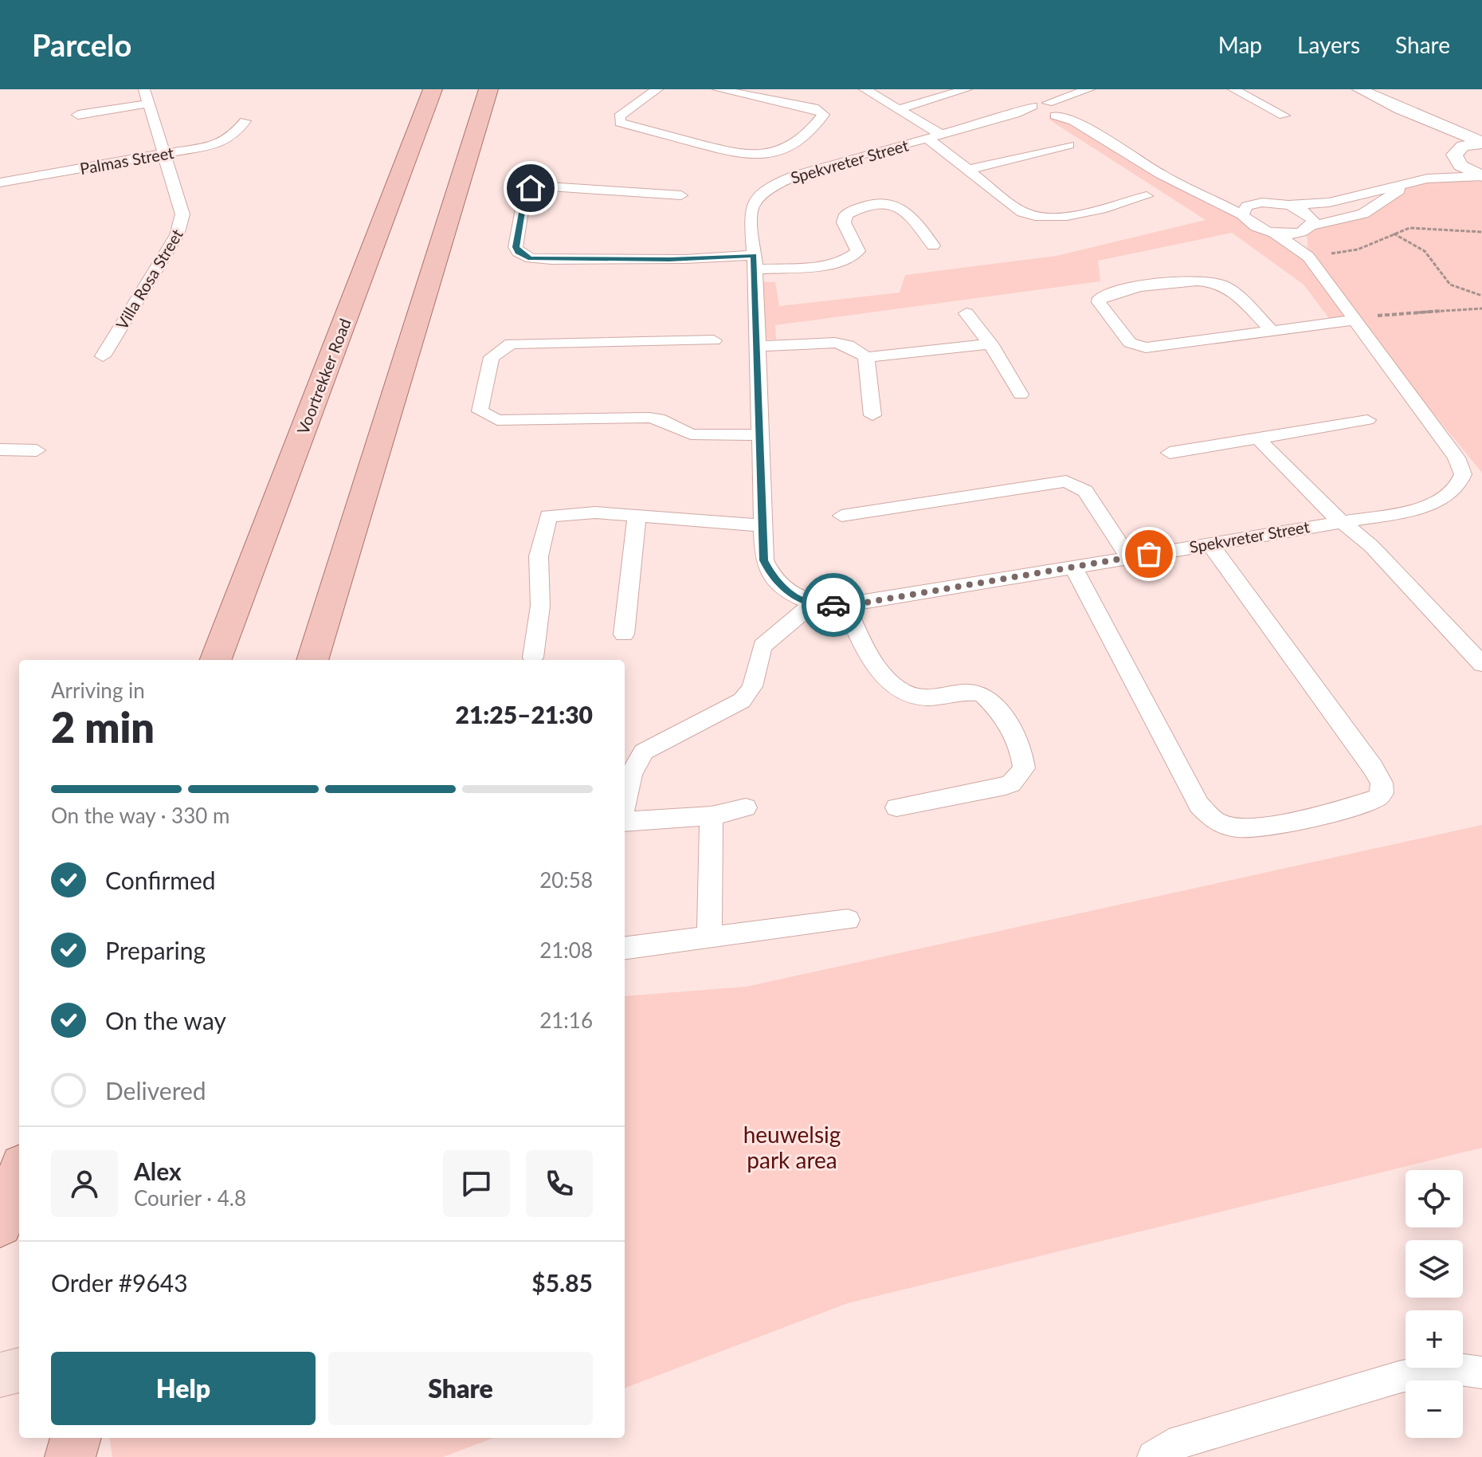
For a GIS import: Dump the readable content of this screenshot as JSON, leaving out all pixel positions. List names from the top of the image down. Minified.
{"streets":{"main road":["Voortrekker Road"],"street":["Palmas Street","Spekvreter Street","Villa Rosa Street"]},"crossings":[["Palmas Street","Villa Rosa Street"]],"parks":["heuwelsig park area"],"page":{"header":"Parcelo","nav":["Map","Layers","Share"],"heading":["2 min","Arriving in","21:25–21:30"],"panel":["Alex","Courier · 4.8","Order #9643","$5.85"],"bar":"On the way · 330 m","list":[["Confirmed","20:58"],["Preparing","21:08"],["On the way","21:16"],"Delivered"],"map_buttons":["+","−"],"buttons":["Help","Share"]}}
